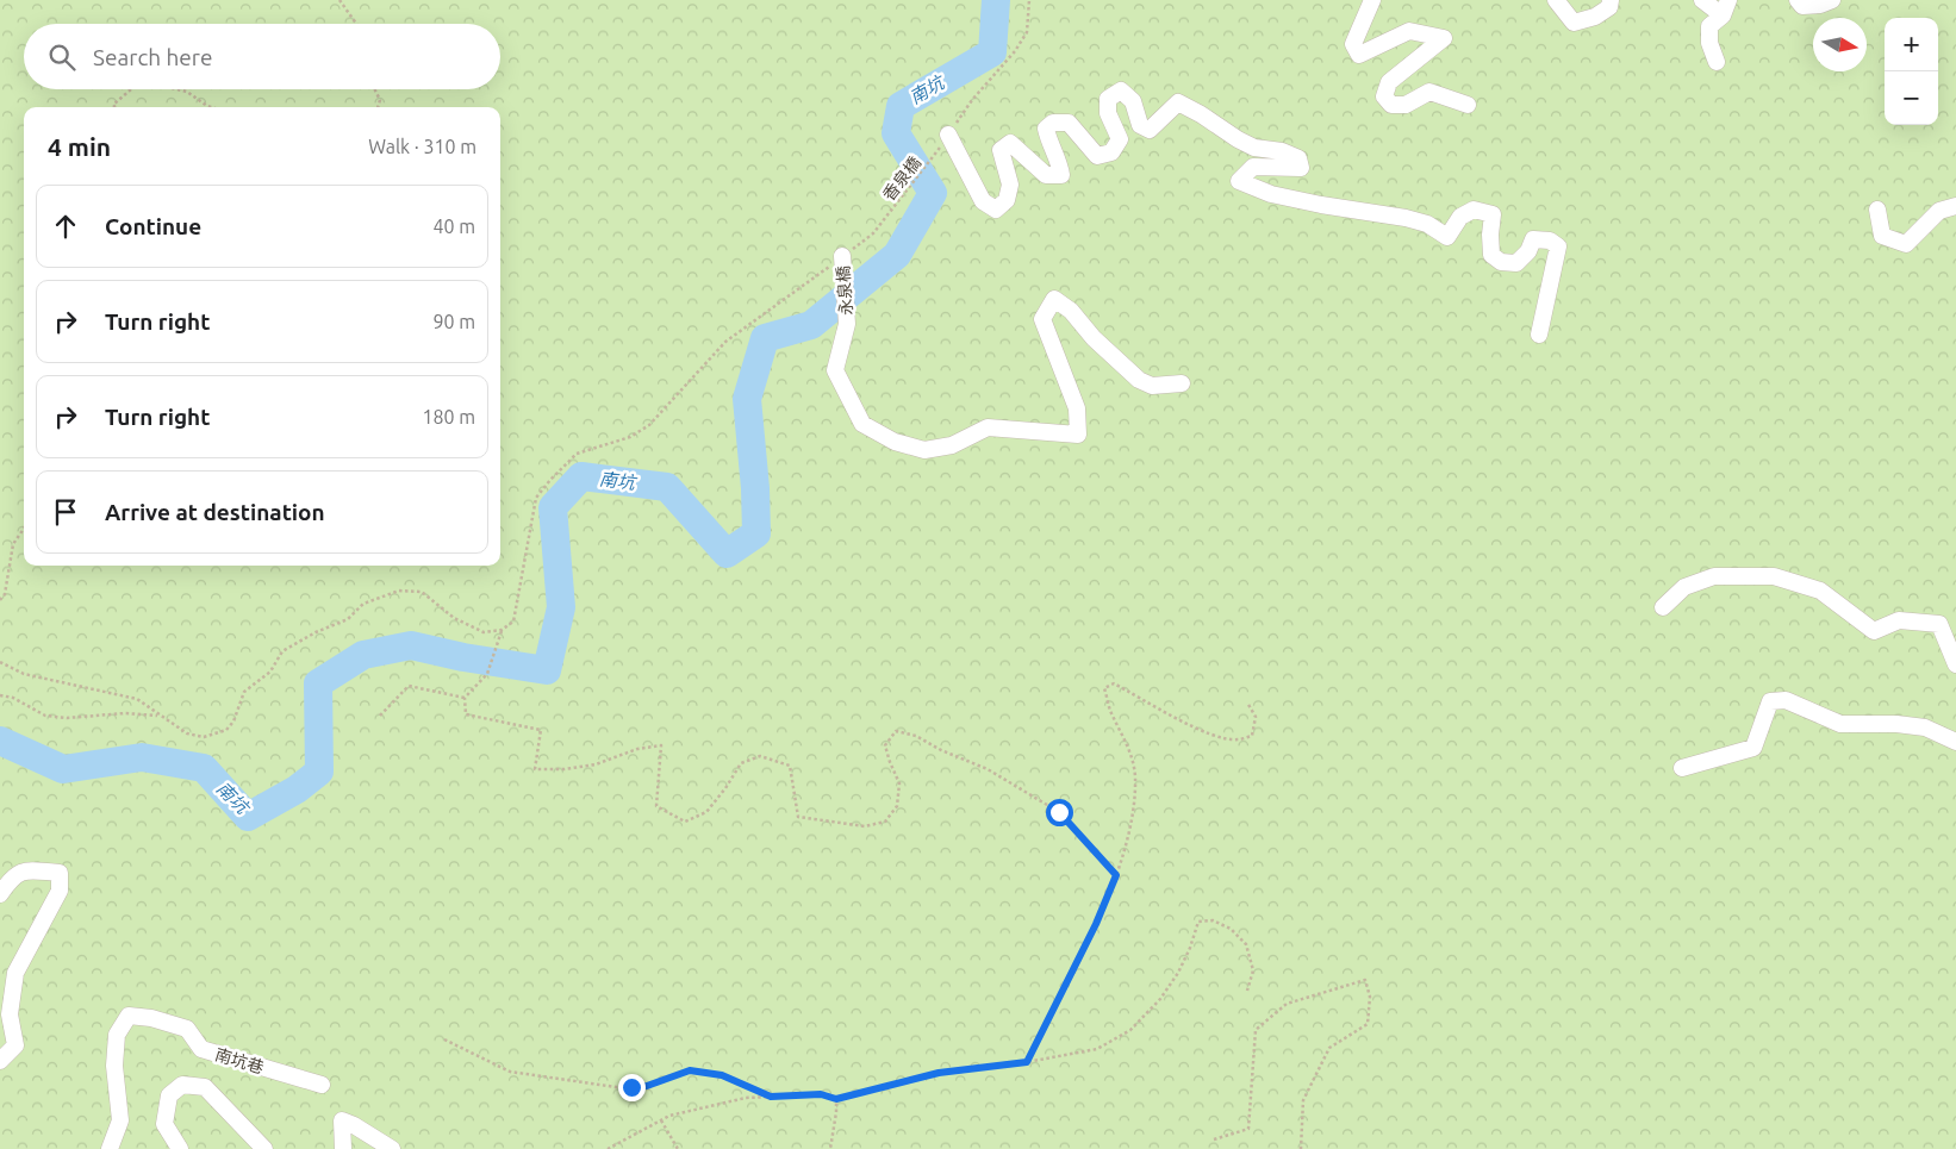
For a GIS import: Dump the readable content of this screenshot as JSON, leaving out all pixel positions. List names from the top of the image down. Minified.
{"streets":{"lane":["永泉橋","南坑巷"],"path":["香泉橋"]},"crossings":[["香泉橋","永泉橋"]],"water":["南坑"],"north":"right","page":{"map_buttons":["+","−"],"search":"Search here","heading":["4 min","Walk · 310 m"],"list":[["Continue","40 m"],["Turn right","90 m"],["Turn right","180 m"],"Arrive at destination"]}}
